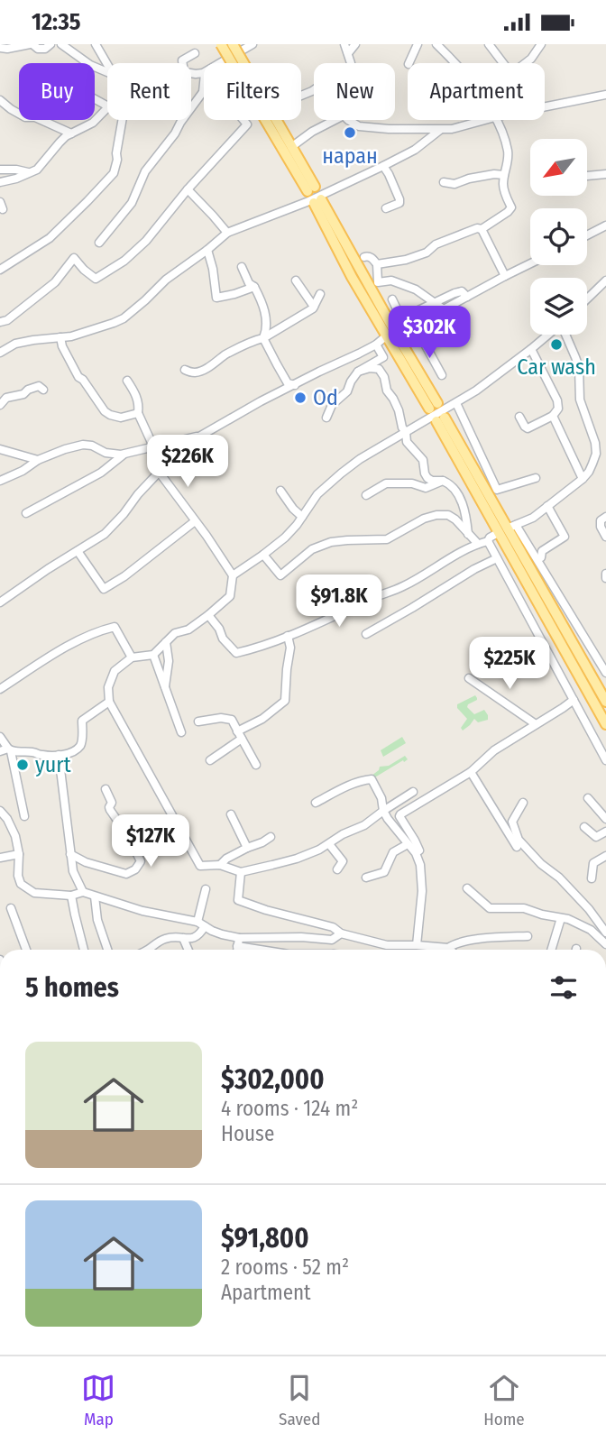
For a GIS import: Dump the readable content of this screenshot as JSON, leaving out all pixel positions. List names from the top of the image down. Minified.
{"places":["наран","Car wash","Od","yurt"],"north":"bottom left","page":{"status":"12:35","chip":["Buy","Rent","Filters","New","Apartment"],"price":["$302K","$226K","$91.8K","$225K","$127K"],"heading":"5 homes","list":[{"name":"$302,000","note":"4 rooms · 124 m² · House"},{"name":"$91,800","note":"2 rooms · 52 m² · Apartment"}],"tabs":["Map","Saved","Home"]}}
